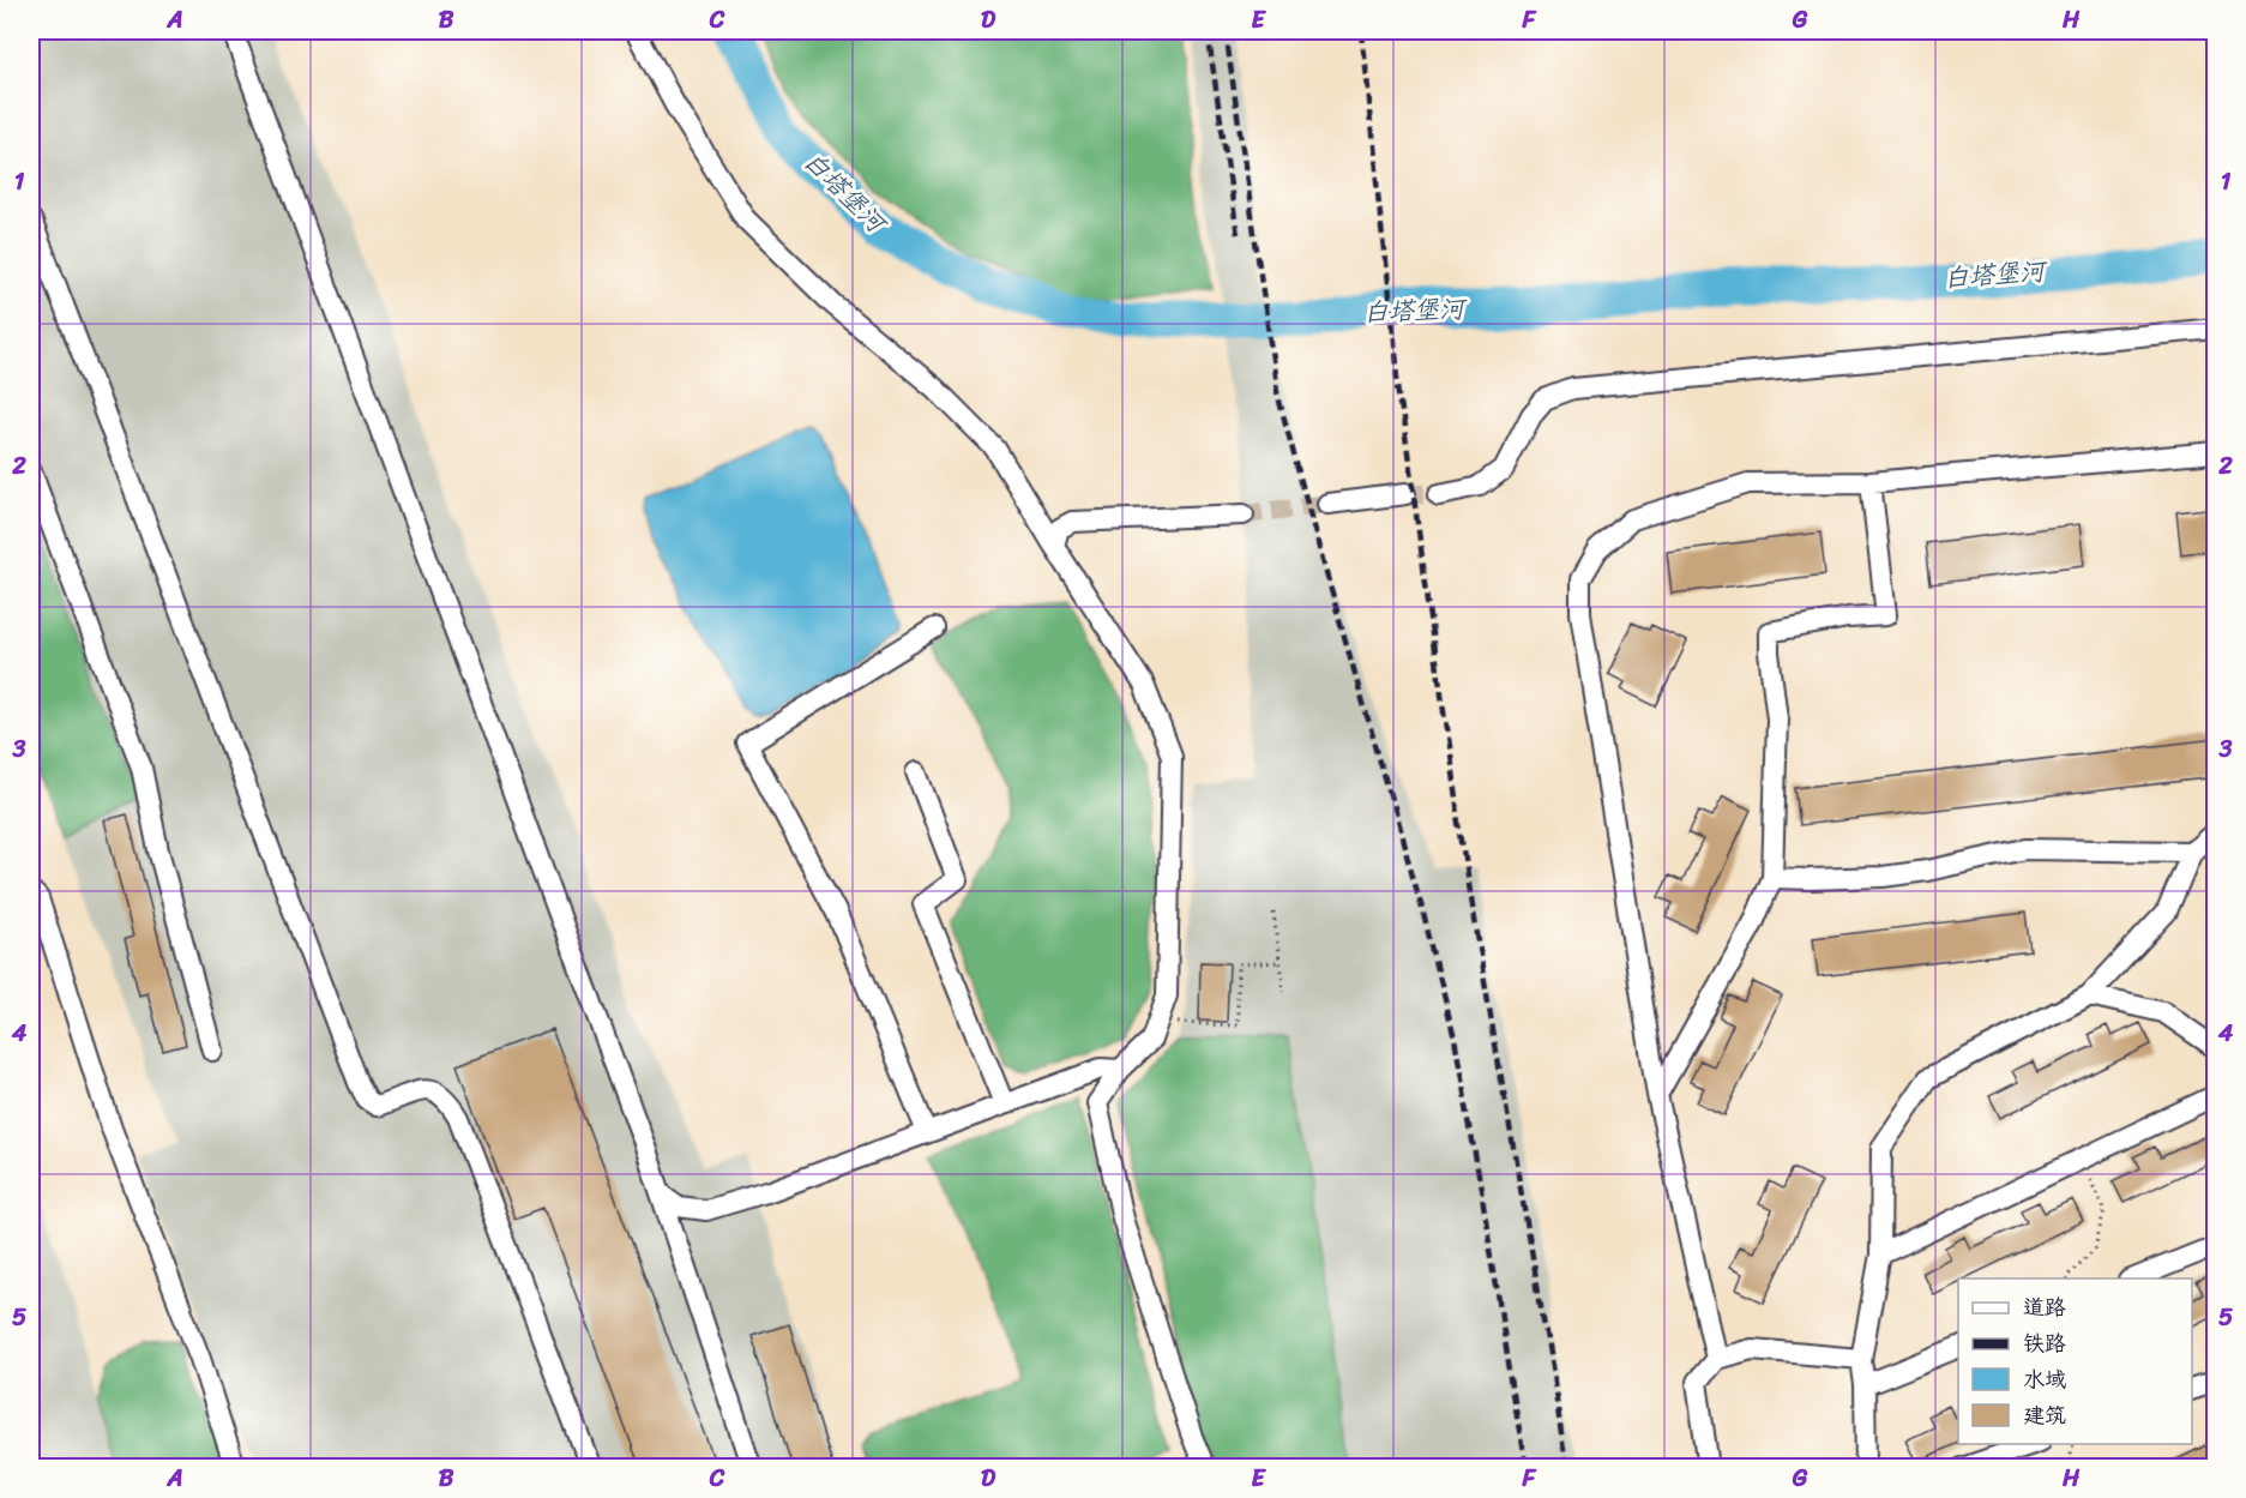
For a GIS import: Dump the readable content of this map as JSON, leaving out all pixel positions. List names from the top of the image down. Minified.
{"water":["白塔堡河"],"legend":["道路","铁路","水域","建筑"],"grid":{"columns":["A","B","C","D","E","F","G","H"],"rows":["1","2","3","4","5"]}}
